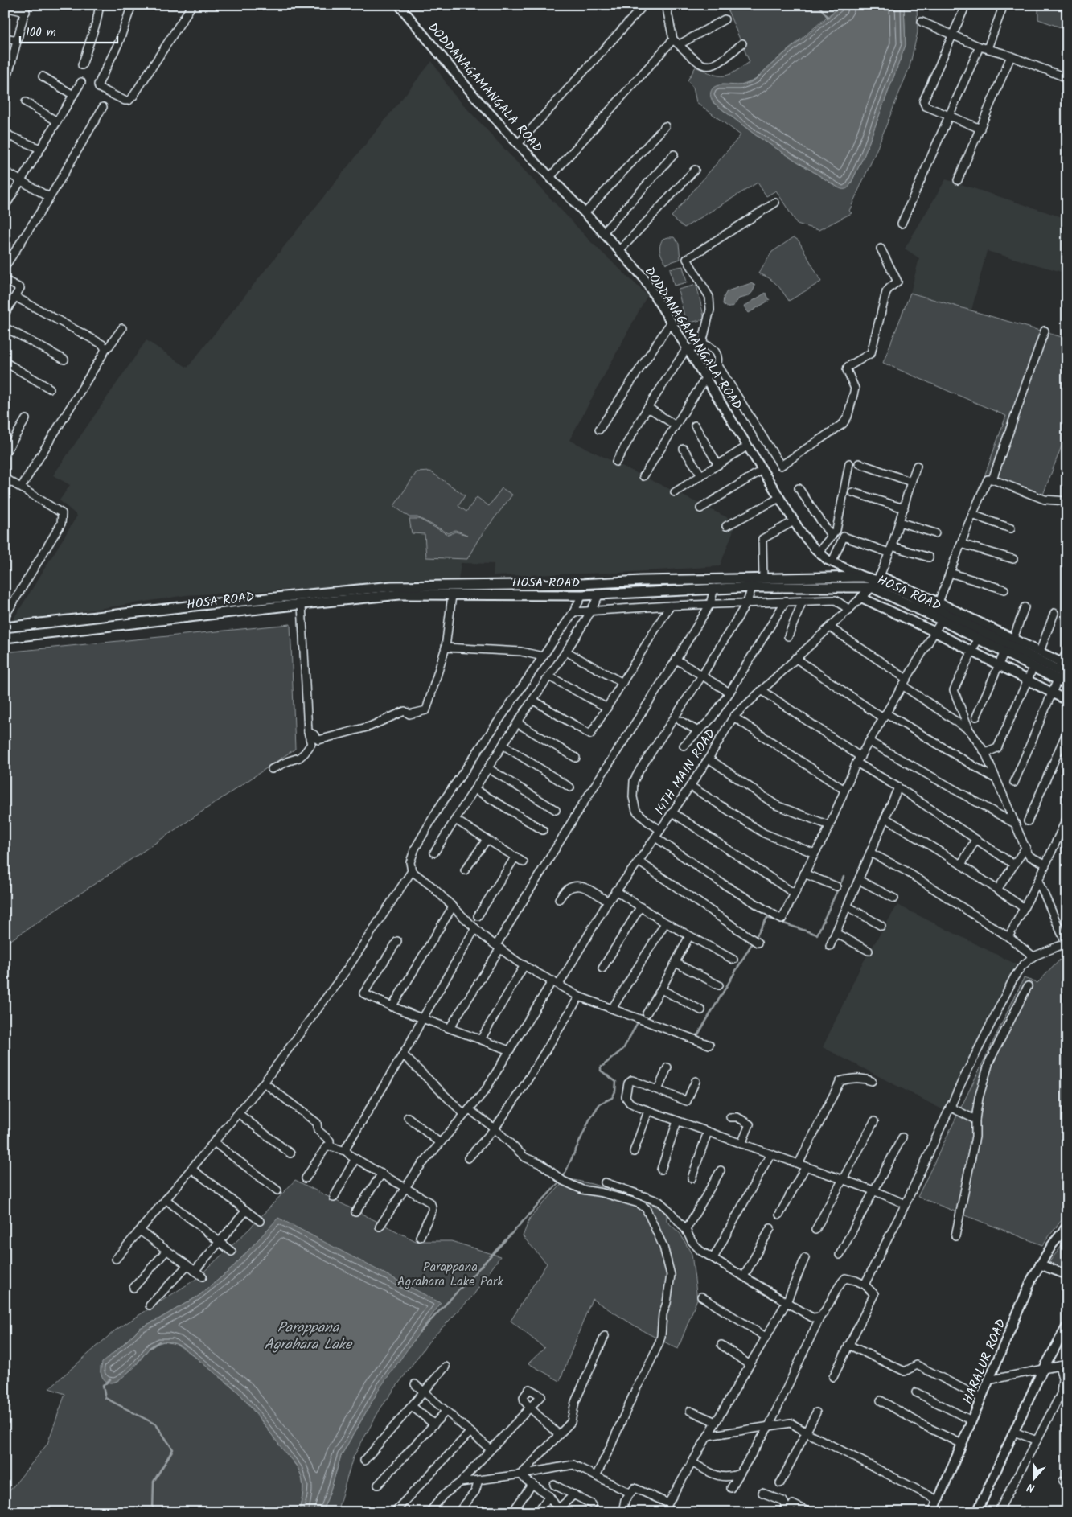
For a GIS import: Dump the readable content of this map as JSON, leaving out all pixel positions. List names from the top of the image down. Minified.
{"streets":{"main road":["HOSA ROAD"],"street":["DODDANAGAMANGALA ROAD","14TH MAIN ROAD","HARALUR ROAD"]},"crossings":[["DODDANAGAMANGALA ROAD","HOSA ROAD"]],"water":["Parappana Agrahara Lake"],"parks":["Parappana Agrahara Lake Park"],"scale_bar":"100 m","north":"bottom"}
